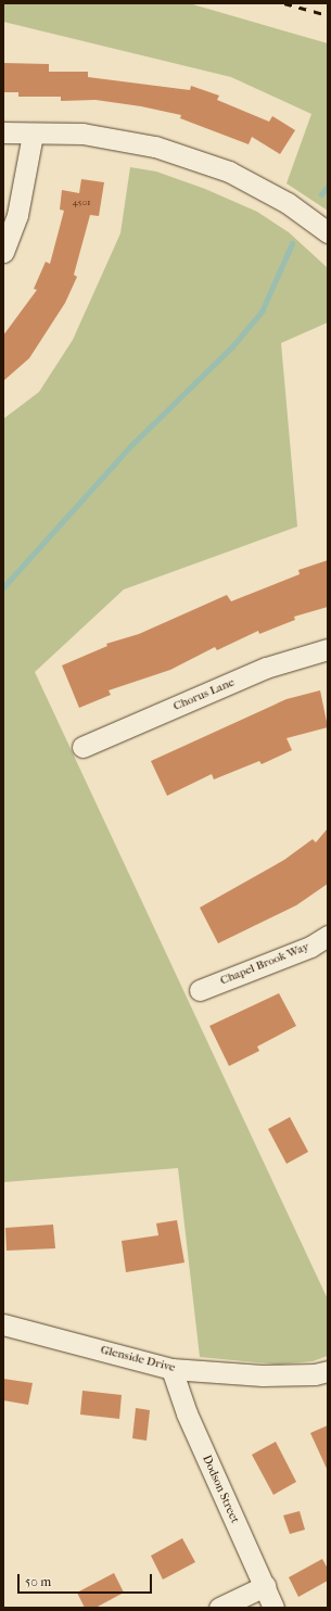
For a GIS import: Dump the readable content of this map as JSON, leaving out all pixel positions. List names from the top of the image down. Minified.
{"streets":{"street":["Chorus Lane","Chapel Brook Way","Glenside Drive","Dodson Street"]},"crossings":[["Glenside Drive","Dodson Street"]],"house_numbers":["4501"],"scale_bar":"50 m"}
